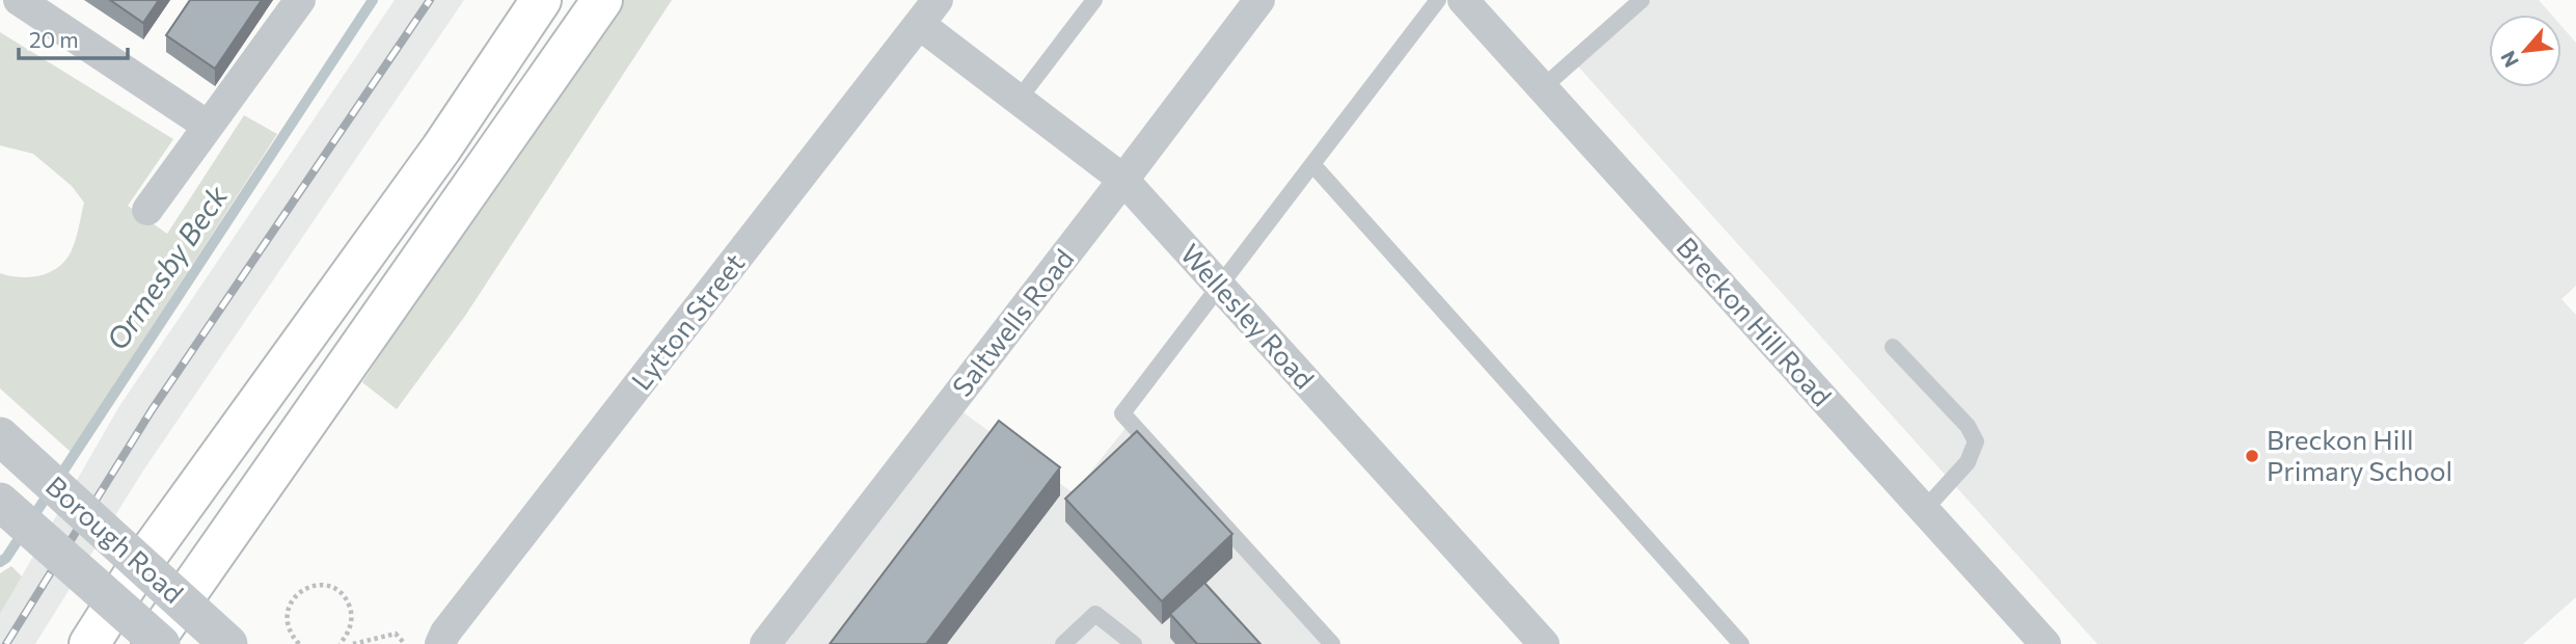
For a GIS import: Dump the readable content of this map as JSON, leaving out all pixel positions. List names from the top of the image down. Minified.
{"streets":{"street":["Wellesley Road","Lytton Street","Breckon Hill Road","Saltwells Road","Borough Road"]},"crossings":[["Wellesley Road","Lytton Street"],["Wellesley Road","Saltwells Road"]],"water":["Ormesby Beck"],"places":["Breckon Hill Primary School"],"scale_bar":"20 m","north":"bottom left"}
